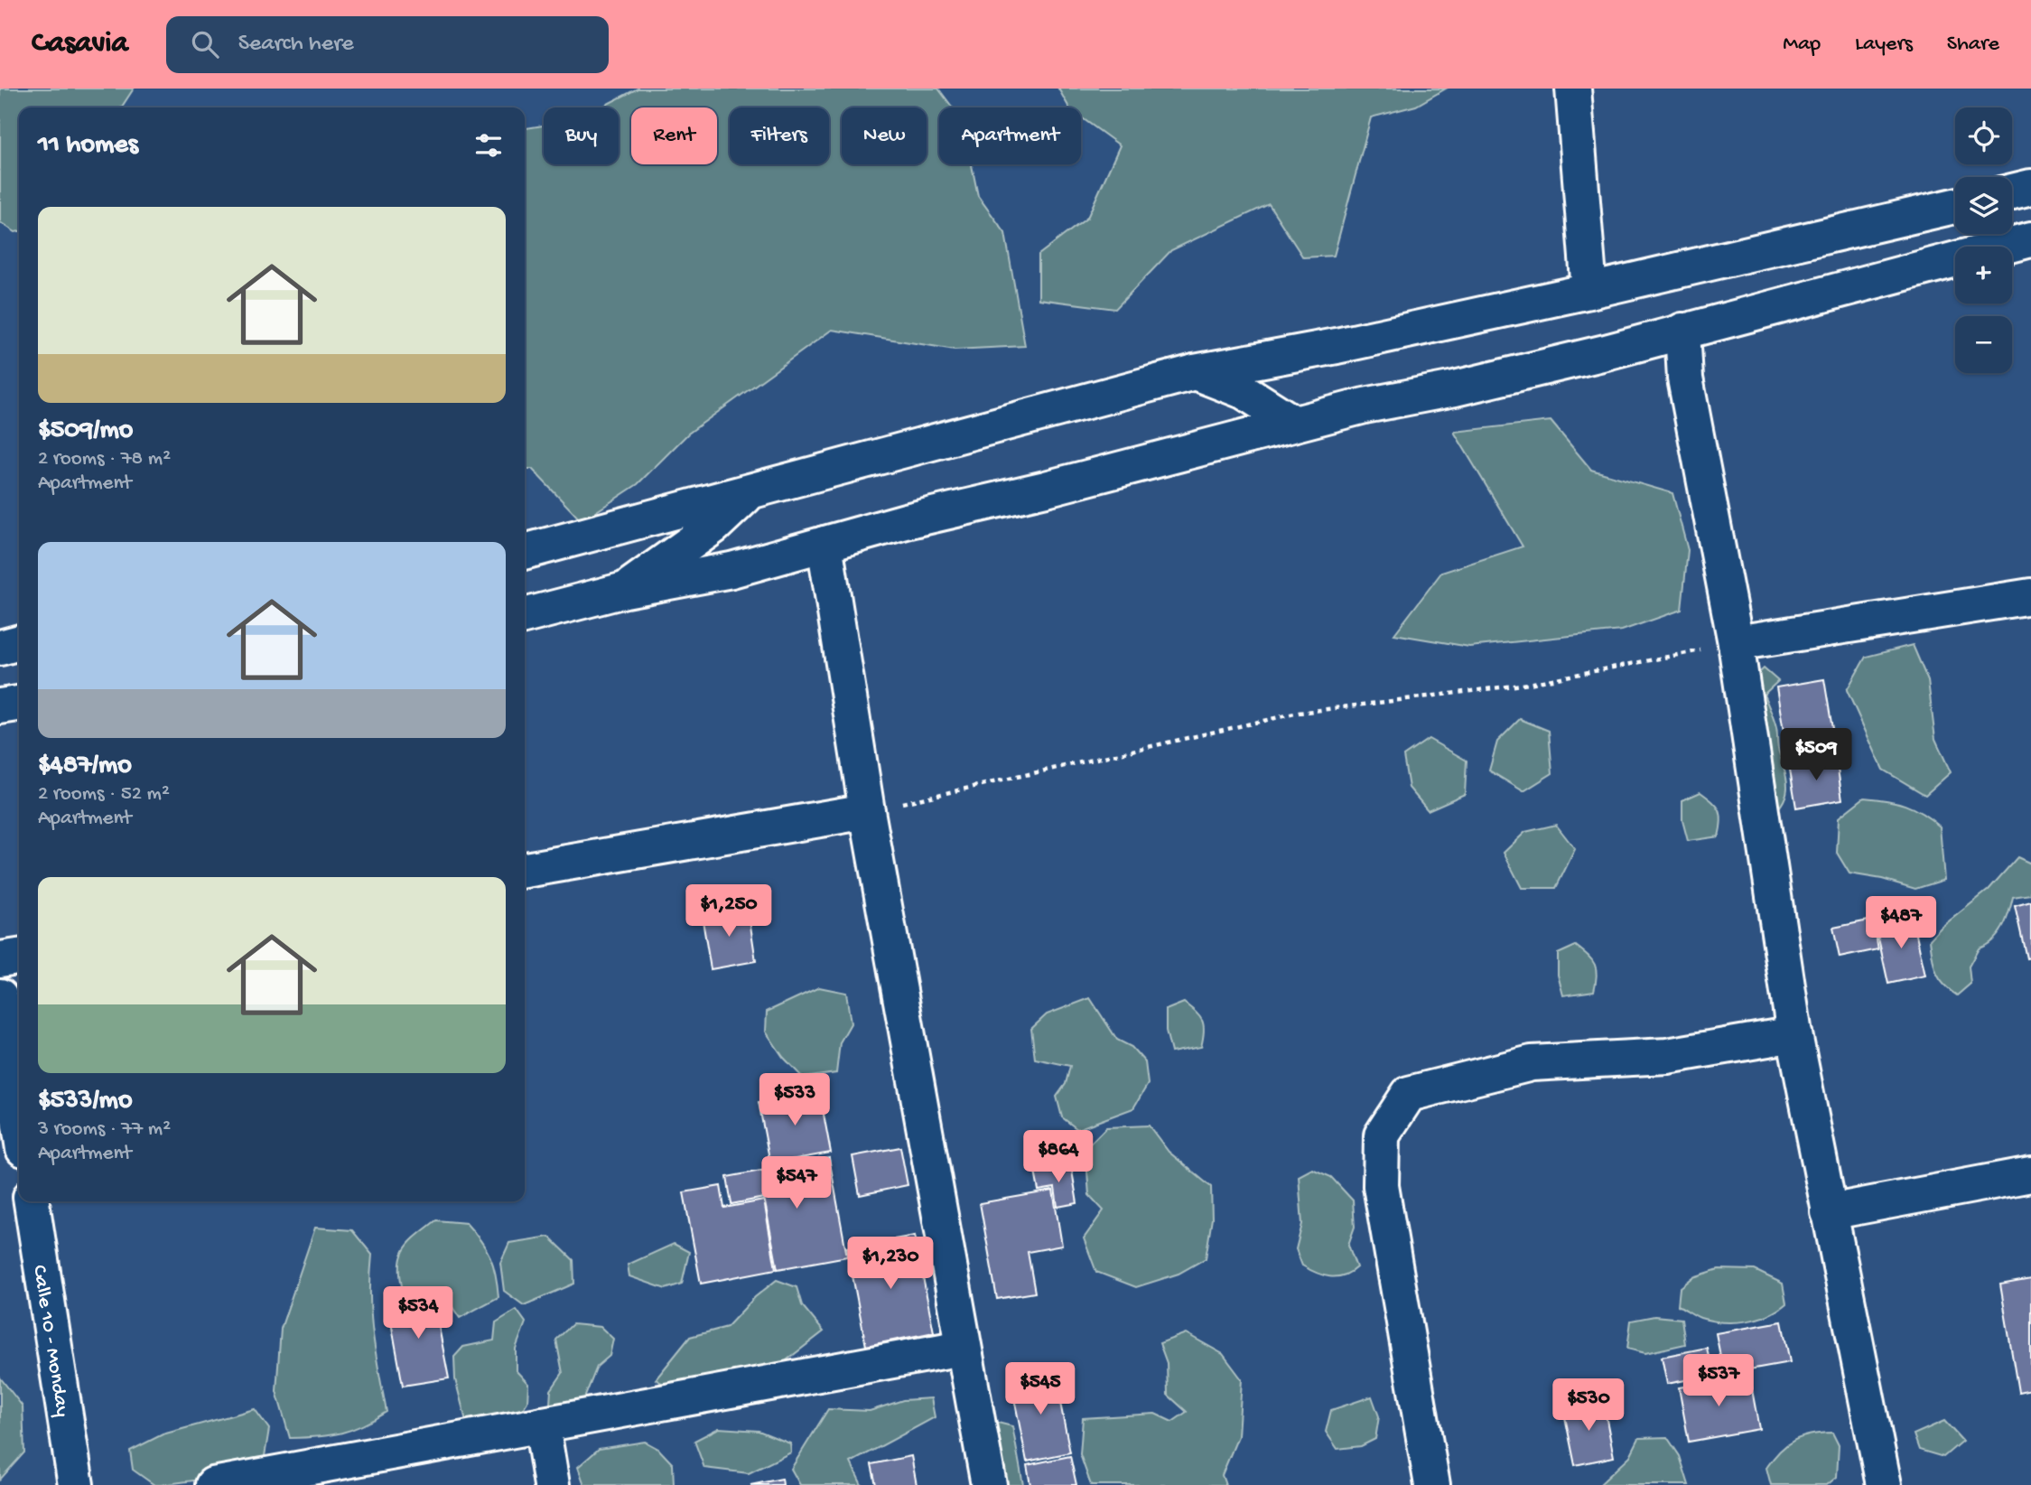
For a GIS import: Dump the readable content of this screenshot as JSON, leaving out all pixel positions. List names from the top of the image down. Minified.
{"streets":{"street":["Calle 10 - Monday"]},"page":{"header":"Casavia","search":"Search here","nav":["Map","Layers","Share"],"map_buttons":["+","−"],"chip":["Buy","Rent","Filters","New","Apartment"],"heading":"11 homes","list":[{"name":"$509/mo","note":"2 rooms · 78 m² · Apartment"},{"name":"$487/mo","note":"2 rooms · 52 m² · Apartment"},{"name":"$533/mo","note":"3 rooms · 77 m² · Apartment"}],"price":["$509","$1,250","$487","$533","$864","$547","$1,230","$534","$537","$545","$530"]}}
